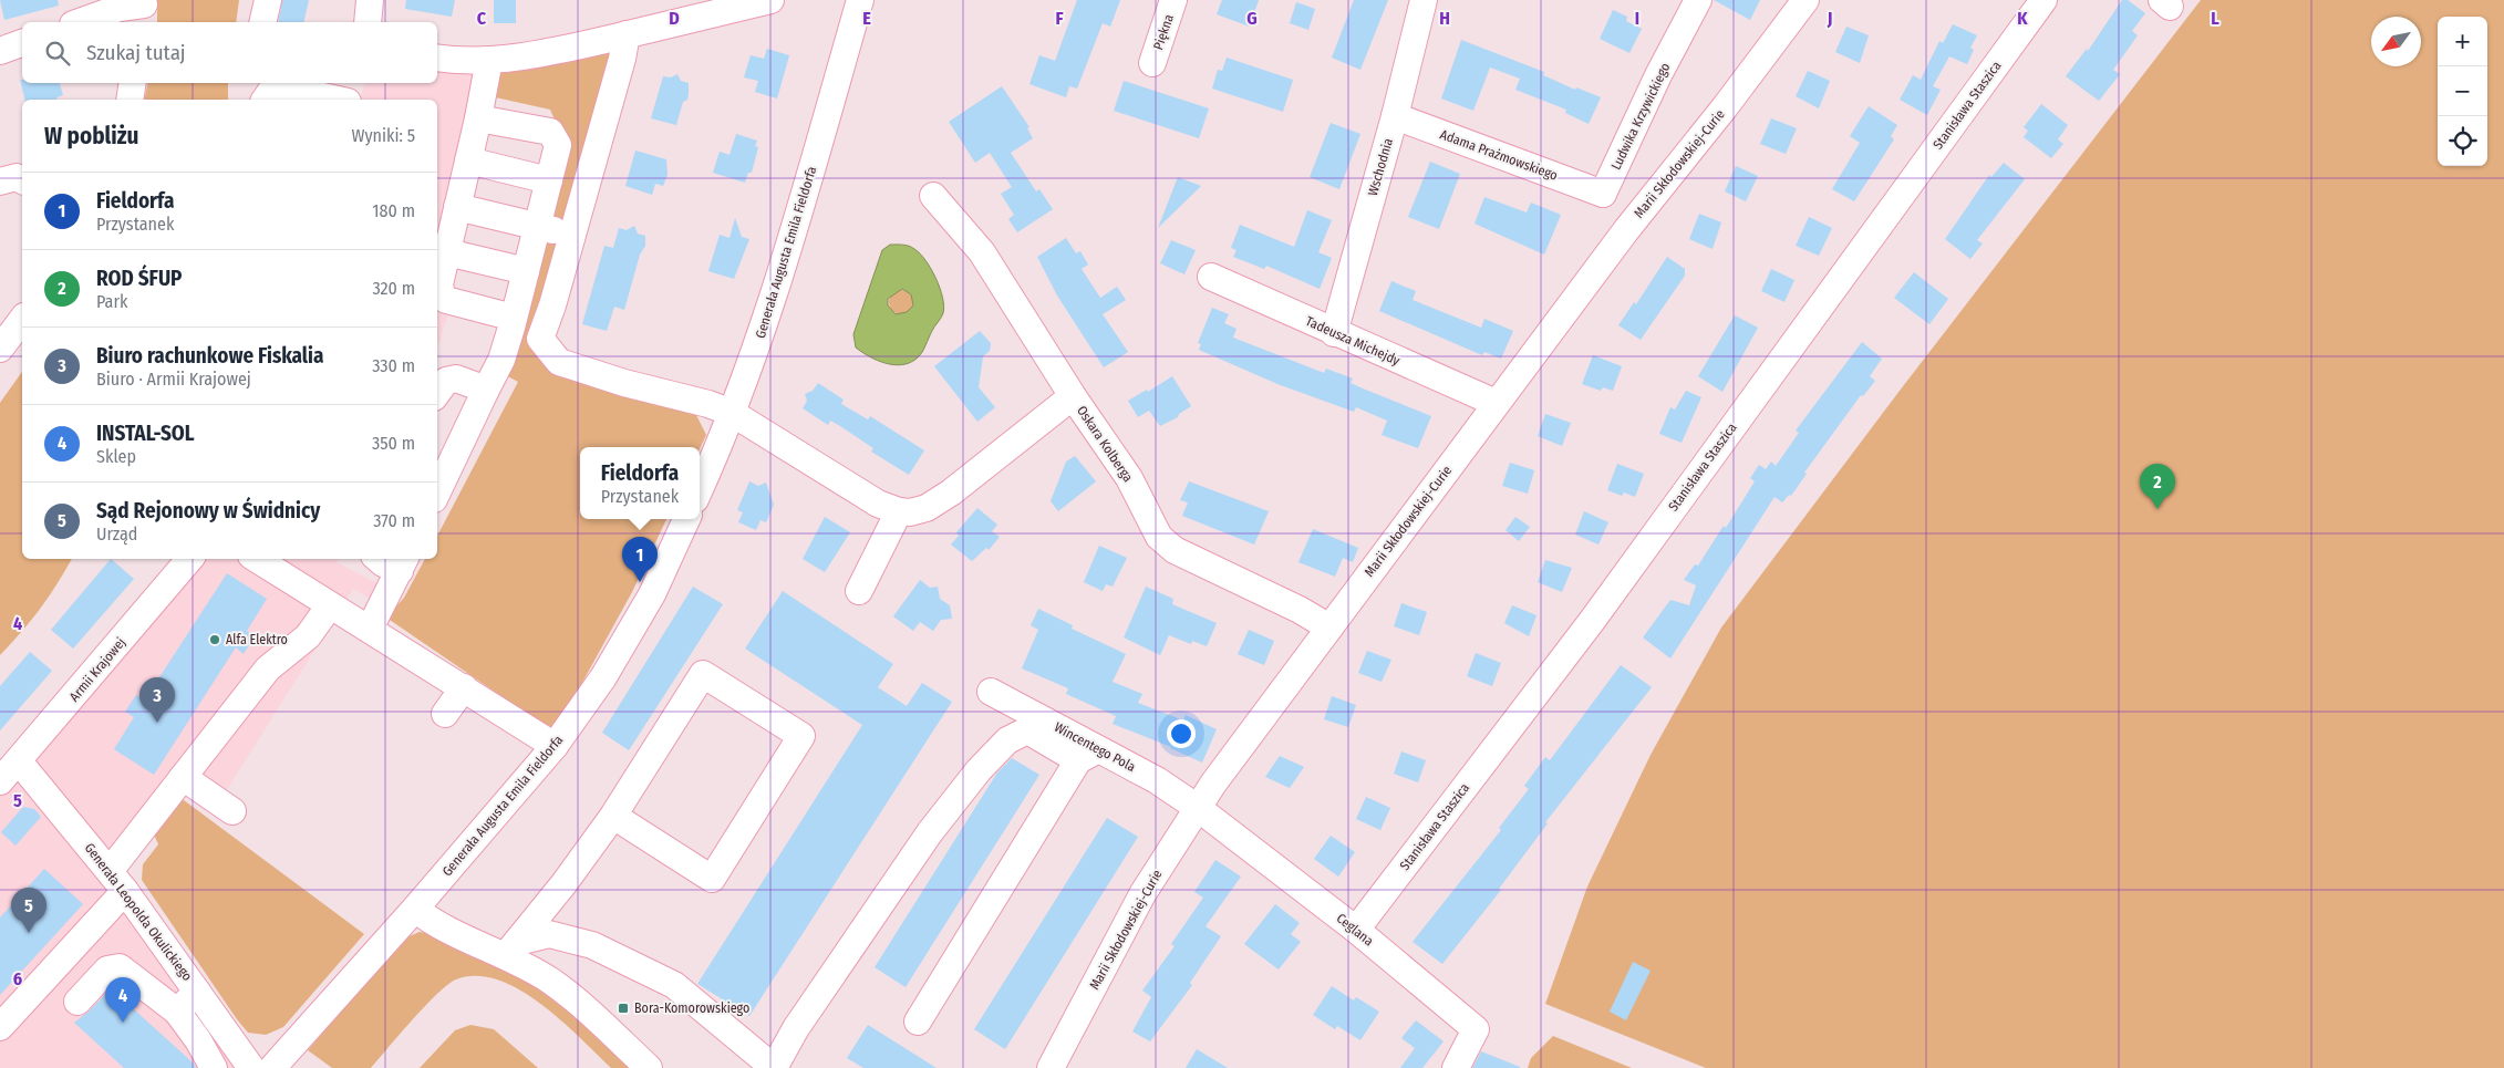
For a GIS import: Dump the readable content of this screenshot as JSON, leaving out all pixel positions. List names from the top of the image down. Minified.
{"streets":{"street":["Piękna","Stanisława Staszica","Ludwika Krzywickiego","Adama Prażmowskiego","Marii Skłodowskiej-Curie","Wschodnia","Generała Augusta Emila Fieldorfa","Tadeusza Michejdy","Oskara Kolberga","Armii Krajowej","Wincentego Pola","Generała Leopolda Okulickiego","Ceglana"]},"crossings":[["Stanisława Staszica","Ceglana"],["Ludwika Krzywickiego","Adama Prażmowskiego"],["Adama Prażmowskiego","Wschodnia"],["Marii Skłodowskiej-Curie","Tadeusza Michejdy"],["Marii Skłodowskiej-Curie","Oskara Kolberga"],["Marii Skłodowskiej-Curie","Wincentego Pola"],["Marii Skłodowskiej-Curie","Ceglana"],["Wschodnia","Tadeusza Michejdy"],["Armii Krajowej","Generała Leopolda Okulickiego"],["Wincentego Pola","Ceglana"]],"places":{"other":["Alfa Elektro"],"transit":["Bora-Komorowskiego"]},"north":"bottom left","page":{"map_buttons":["+","−"],"search":"Szukaj tutaj","heading":["W pobliżu","Wyniki: 5"],"list":[{"mark":"1","name":"Fieldorfa","note":"Przystanek","value":"180 m"},{"mark":"2","name":"ROD ŚFUP","note":"Park","value":"320 m"},{"mark":"3","name":"Biuro rachunkowe Fiskalia","note":"Biuro · Armii Krajowej","value":"330 m"},{"mark":"4","name":"INSTAL-SOL","note":"Sklep","value":"350 m"},{"mark":"5","name":"Sąd Rejonowy w Świdnicy","note":"Urząd","value":"370 m"}],"popup":["Fieldorfa","Przystanek"],"pins":["2","1","3","5","4"]},"grid":{"columns":["C","D","E","F","G","H","I","J","K","L"],"rows":["4","5","6"]}}
